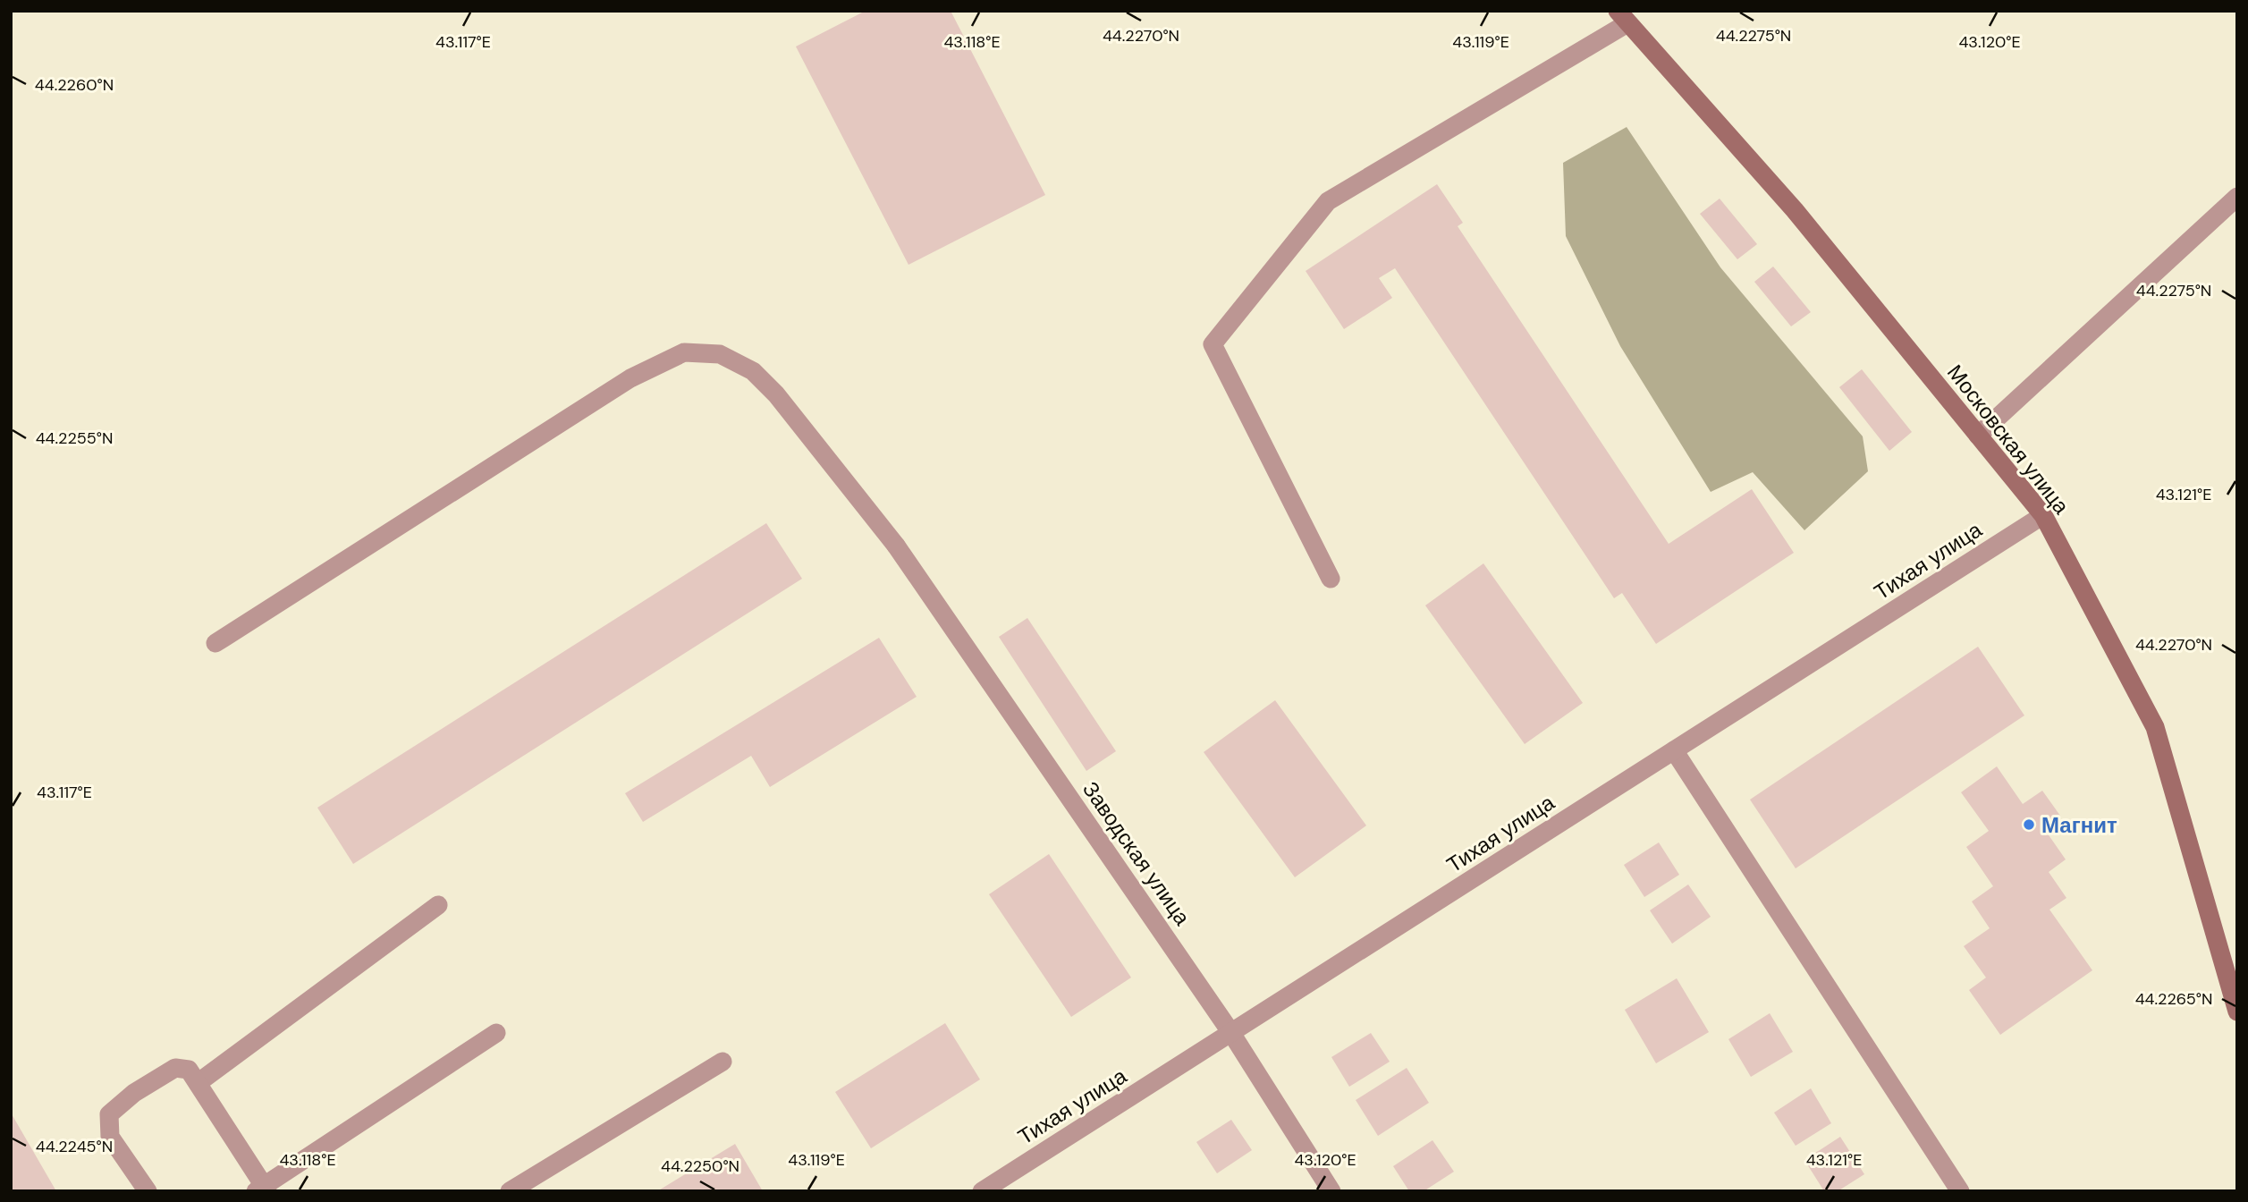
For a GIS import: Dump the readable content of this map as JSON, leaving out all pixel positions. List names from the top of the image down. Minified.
{"streets":{"street":["Московская улица","Тихая улица","Заводская улица"]},"crossings":[["Московская улица","Тихая улица"],["Тихая улица","Заводская улица"]],"places":["Магнит"],"coordinates":["44.2270°N","44.2275°N","43.117°E","43.118°E","43.119°E","43.120°E","44.2260°N","44.2255°N","43.121°E","44.2265°N","44.2245°N","44.2250°N"]}
